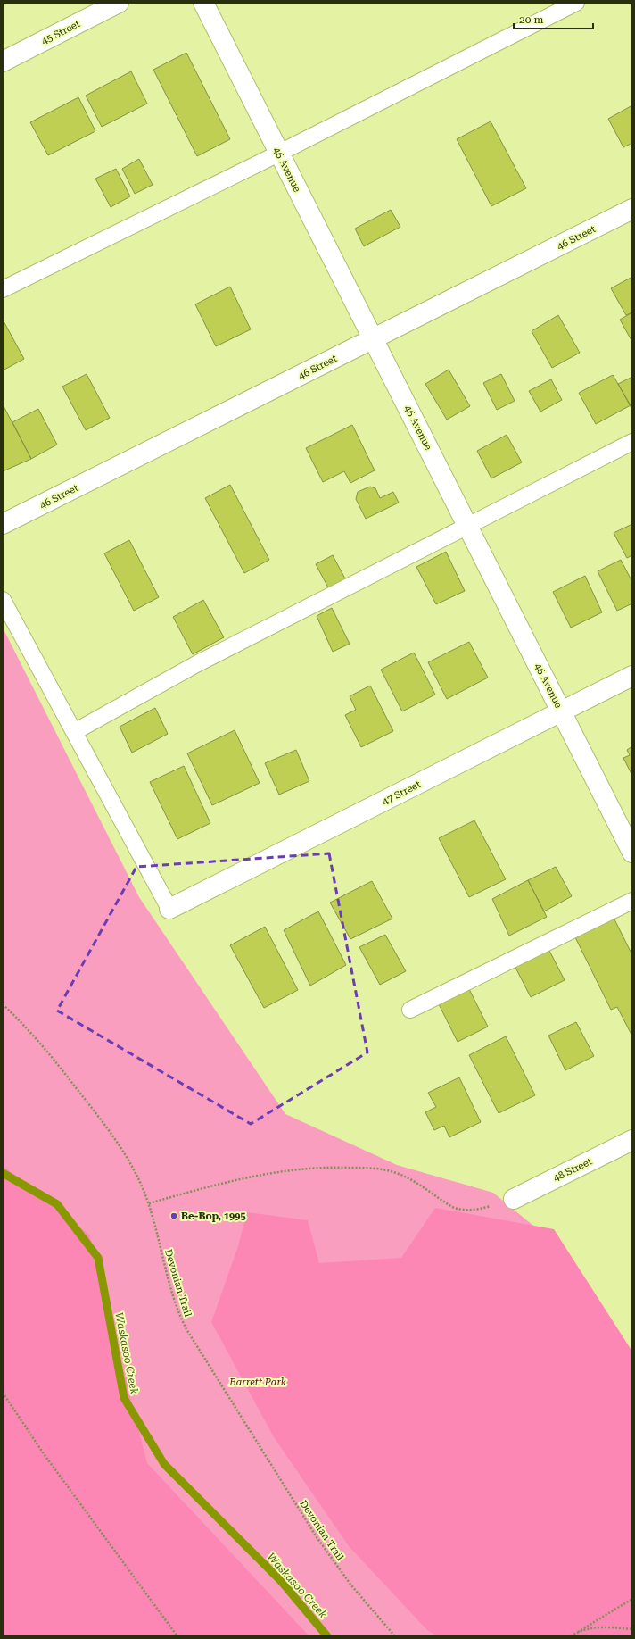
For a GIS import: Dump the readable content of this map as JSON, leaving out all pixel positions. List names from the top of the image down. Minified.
{"streets":{"street":["45 Street","46 Avenue","46 Street","47 Street","48 Street"],"path":["Devonian Trail"]},"crossings":[["46 Avenue","46 Street"],["46 Avenue","47 Street"]],"water":["Waskasoo Creek"],"parks":["Barrett Park"],"places":["Be-Bop, 1995"],"scale_bar":"20 m"}
